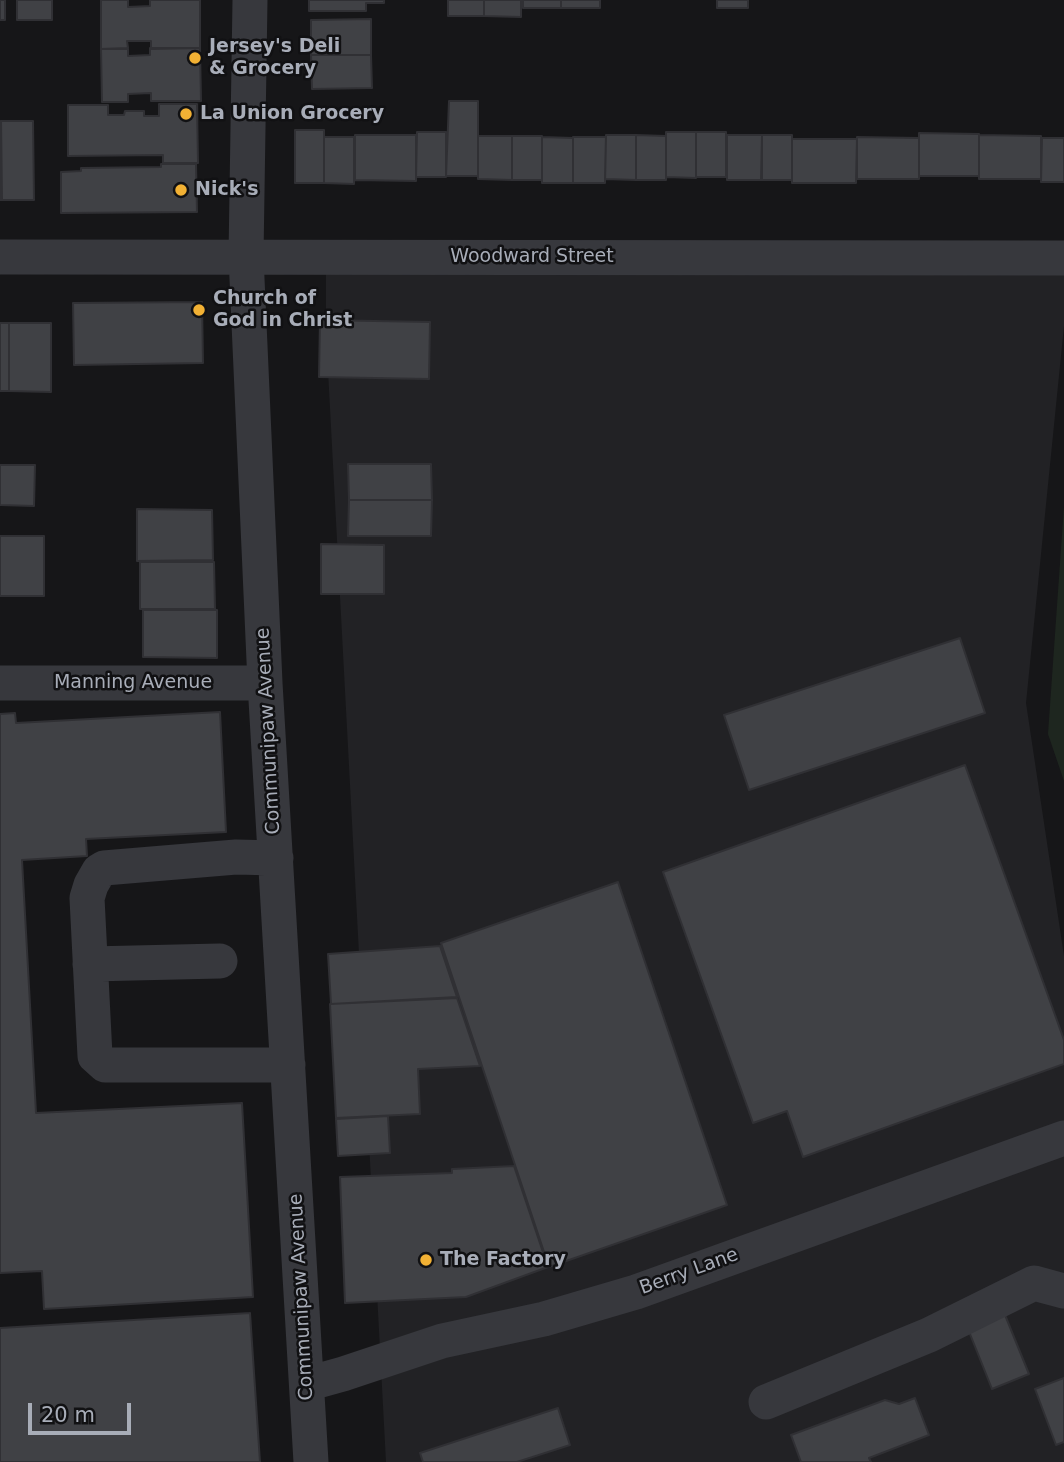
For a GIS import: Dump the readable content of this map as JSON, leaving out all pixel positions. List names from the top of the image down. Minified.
{"streets":{"street":["Woodward Street","Manning Avenue","Communipaw Avenue","Berry Lane"]},"crossings":[["Woodward Street","Communipaw Avenue"],["Manning Avenue","Communipaw Avenue"],["Communipaw Avenue","Berry Lane"]],"places":["Jersey's Deli & Grocery","La Union Grocery","Nick's","Church of God in Christ","The Factory"],"scale_bar":"20 m"}
